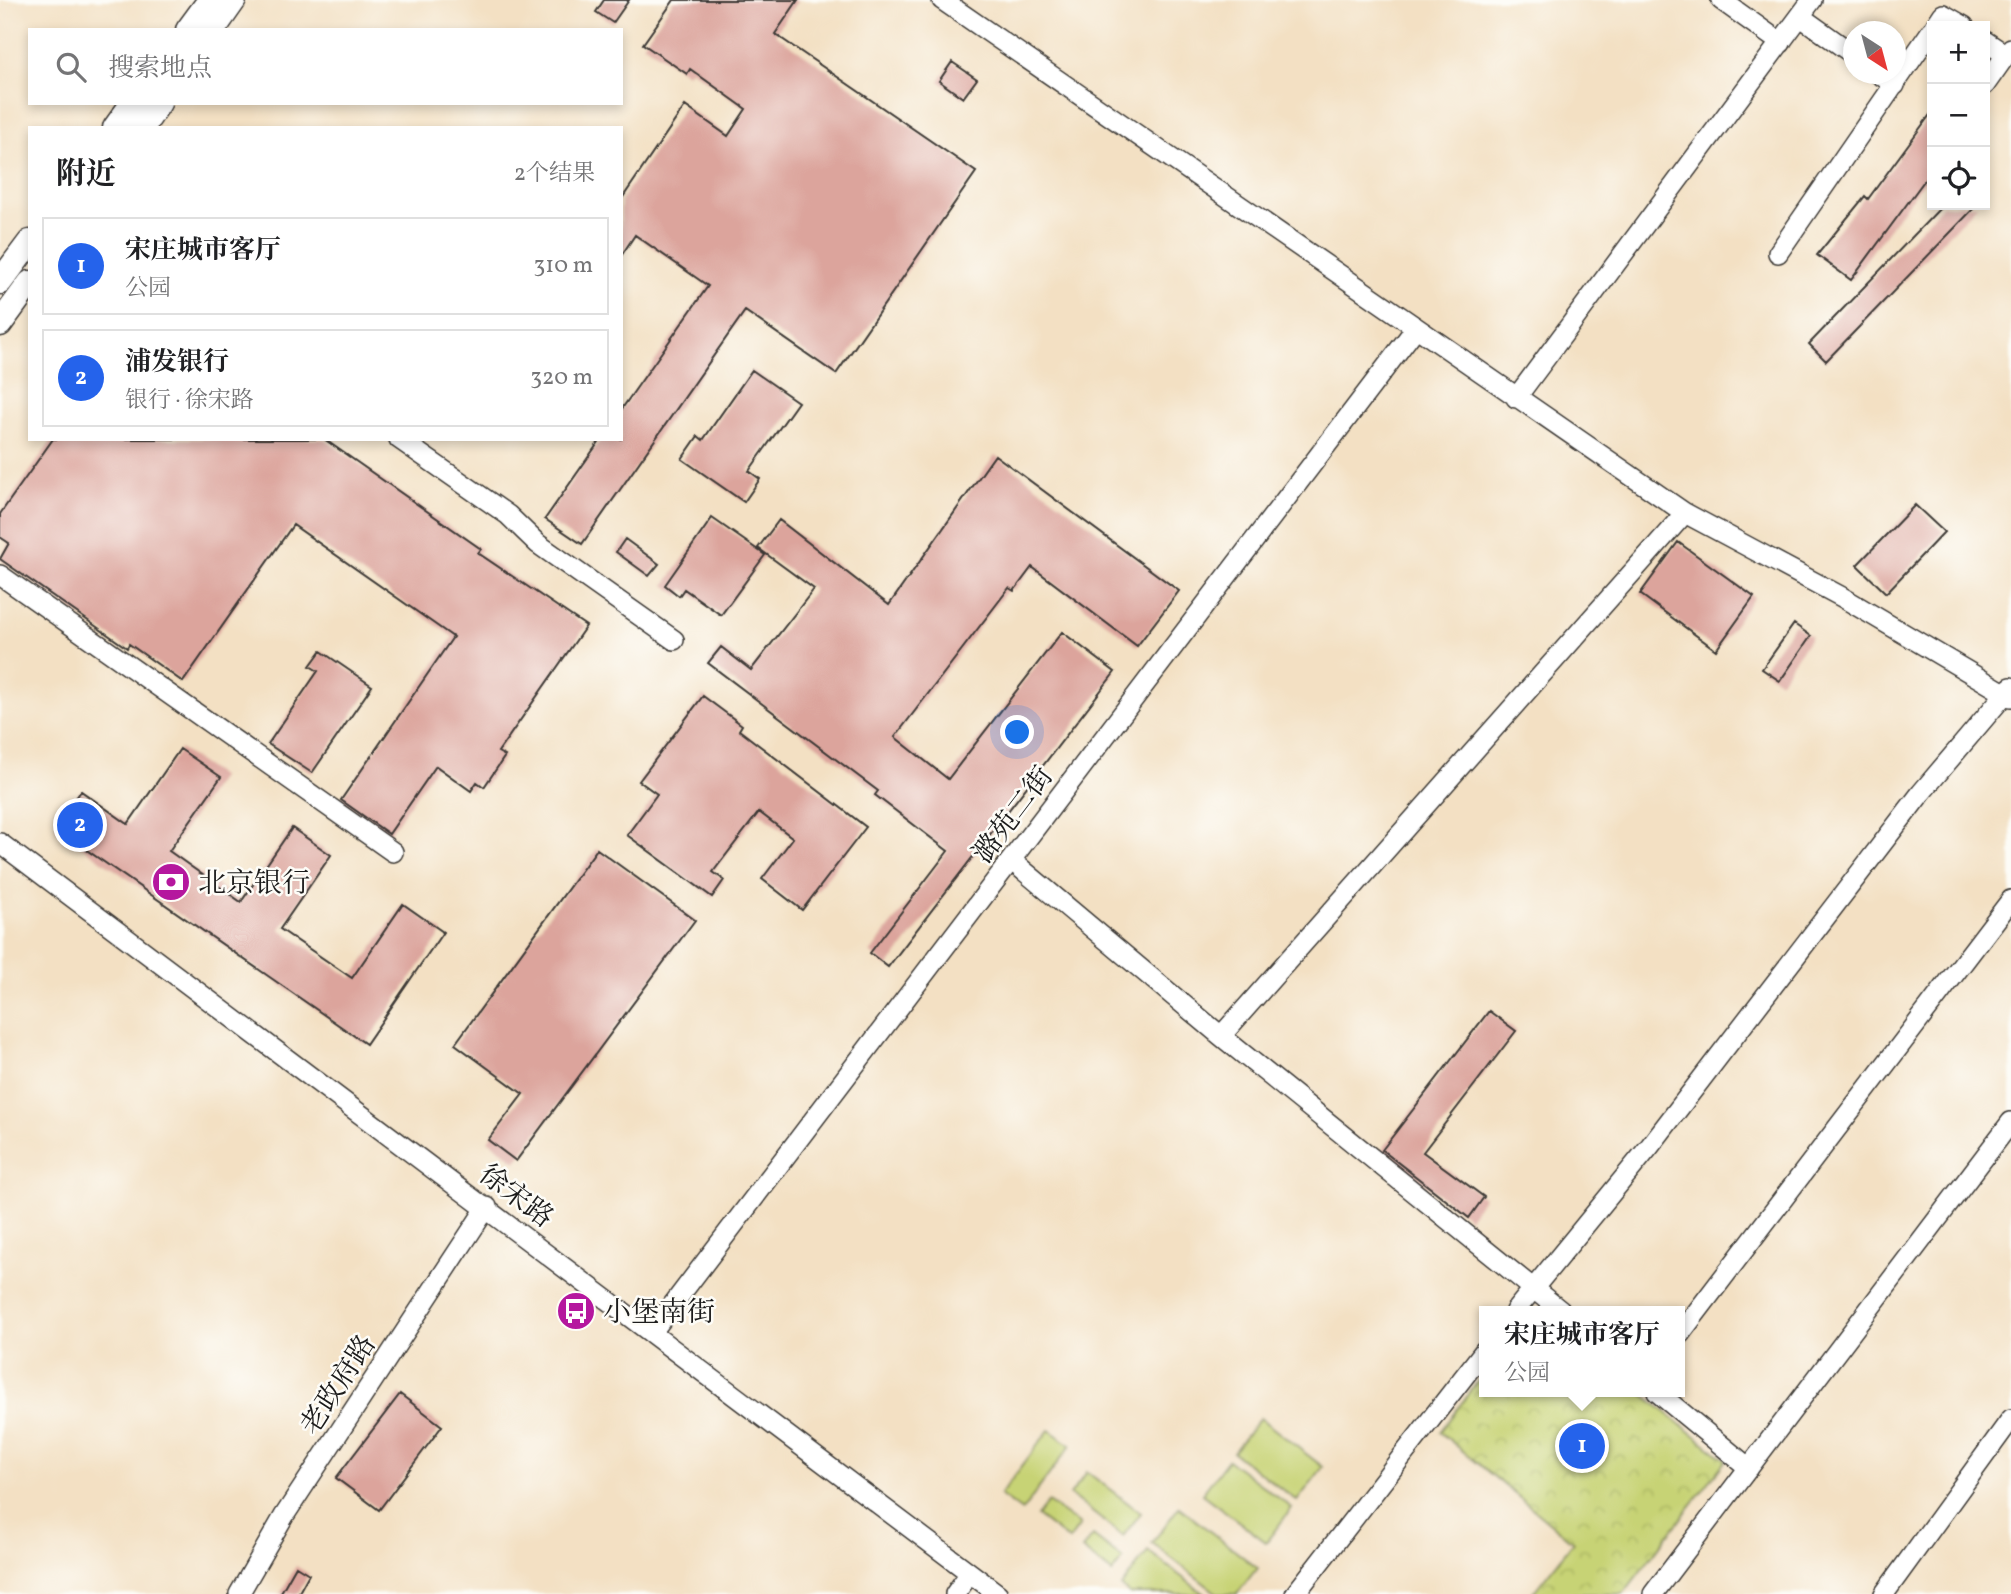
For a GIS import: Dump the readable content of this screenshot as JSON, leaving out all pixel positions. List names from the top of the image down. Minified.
{"streets":{"street":["潞苑二街","徐宋路","老政府路"]},"crossings":[["潞苑二街","徐宋路"],["徐宋路","老政府路"]],"places":{"bank":["北京银行"],"bus stop":["小堡南街"]},"north":"bottom right","page":{"map_buttons":["+","−"],"search":"搜索地点","heading":["附近","2个结果"],"list":[{"mark":"1","name":"宋庄城市客厅","note":"公园","value":"310 m"},{"mark":"2","name":"浦发银行","note":"银行 · 徐宋路","value":"320 m"}],"pins":["2","1"],"popup":["宋庄城市客厅","公园"]}}
